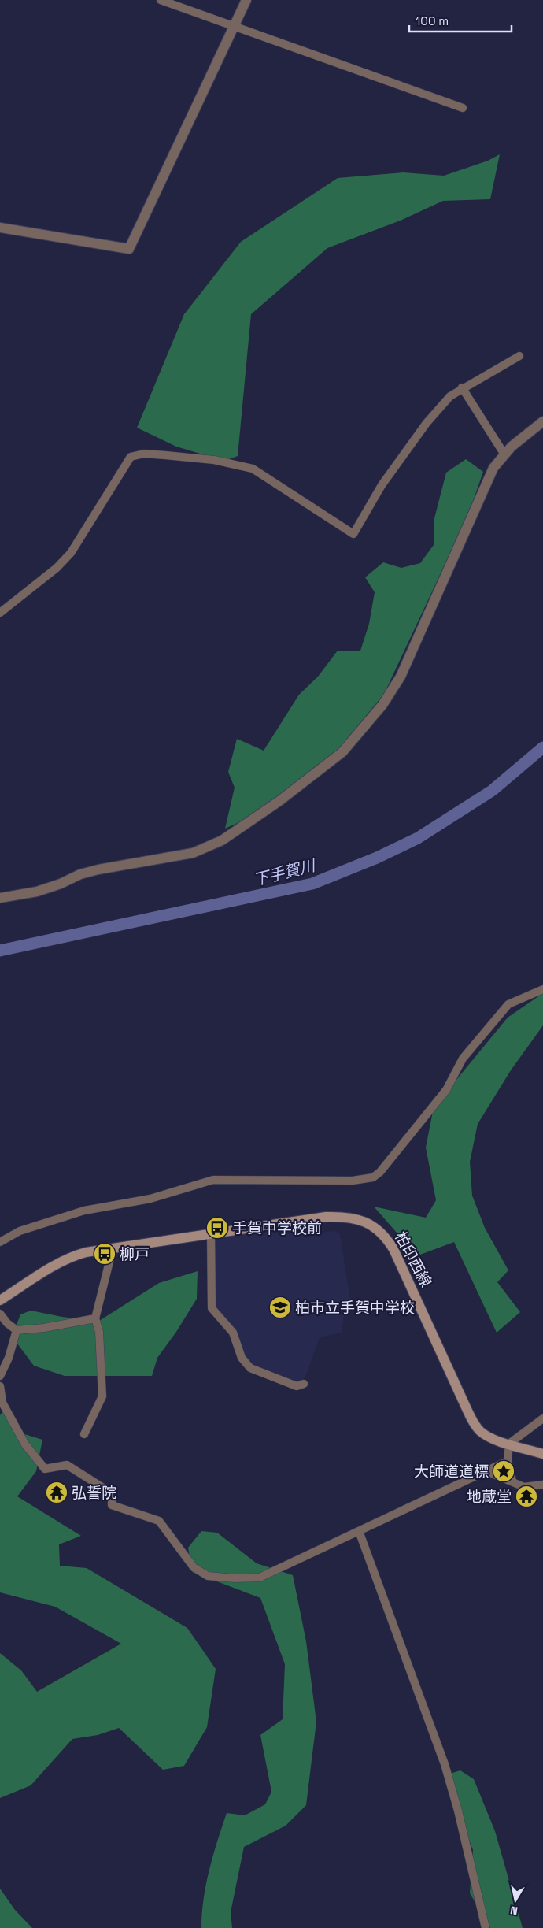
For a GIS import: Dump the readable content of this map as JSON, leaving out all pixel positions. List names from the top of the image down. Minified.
{"streets":{"main road":["柏印西線"]},"water":["下手賀川"],"places":{"bus stop":["手賀中学校前","柳戸"],"school or university":["柏市立手賀中学校"],"place":["大師道道標"],"temple":["弘誓院","地蔵堂"]},"scale_bar":"100 m","north":"bottom"}
